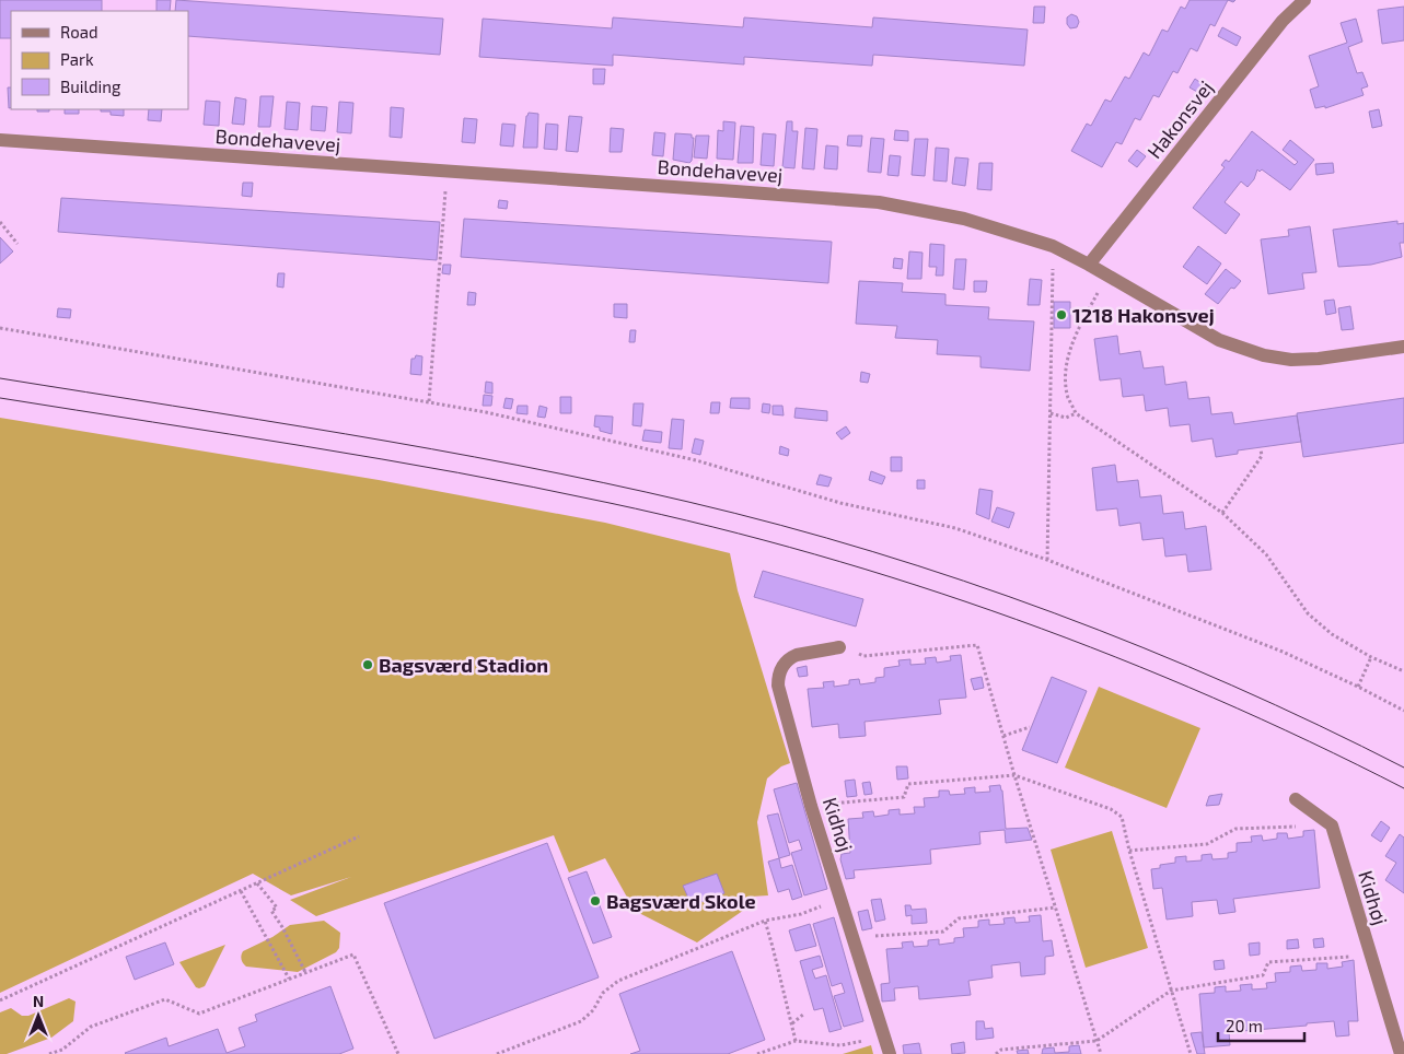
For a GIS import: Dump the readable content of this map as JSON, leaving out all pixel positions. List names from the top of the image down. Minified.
{"streets":{"street":["Hakonsvej","Bondehavevej","Kidhøj"]},"crossings":[["Hakonsvej","Bondehavevej"]],"places":["1218 Hakonsvej","Bagsværd Stadion","Bagsværd Skole"],"legend":["Road","Park","Building"],"scale_bar":"20 m","north":"top"}
